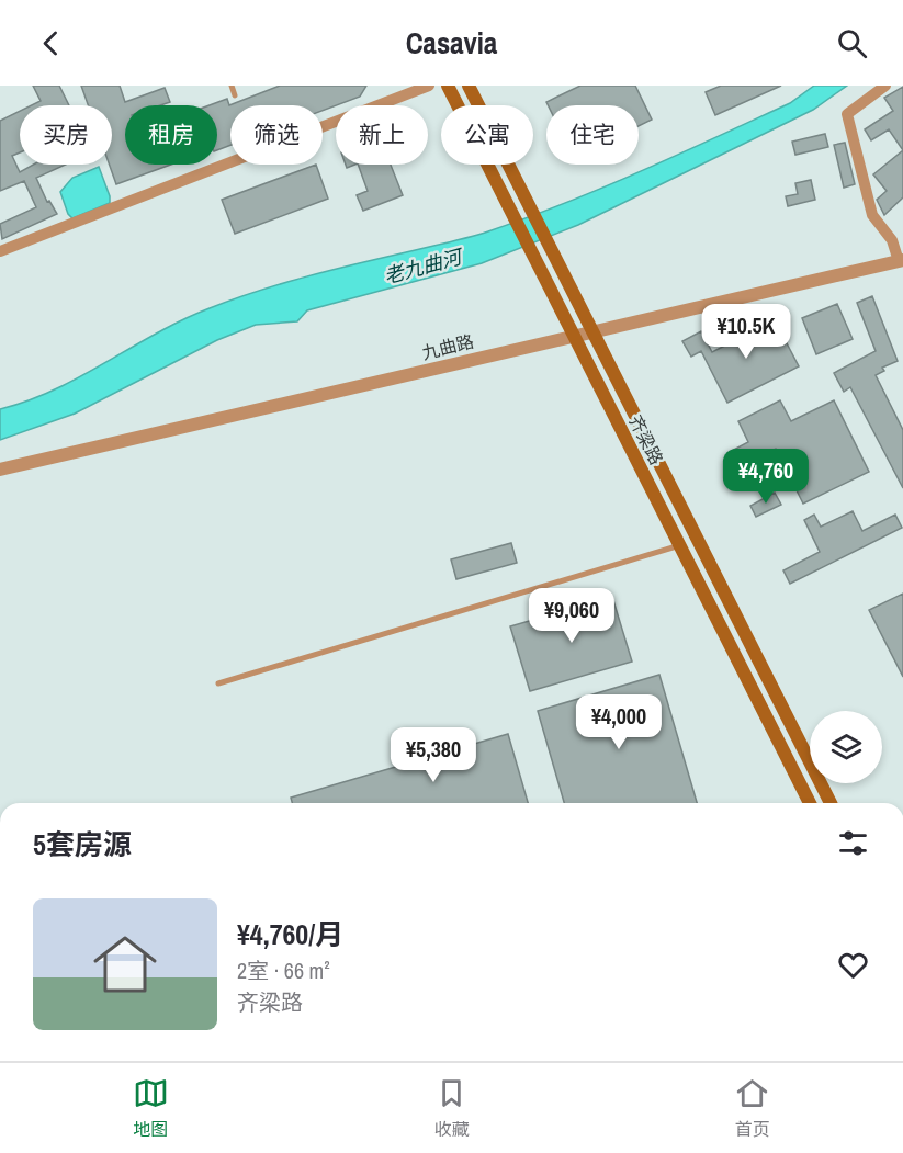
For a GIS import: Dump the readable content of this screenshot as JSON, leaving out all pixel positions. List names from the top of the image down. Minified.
{"streets":{"main road":["齐梁路"],"street":["九曲路"]},"crossings":[["九曲路","齐梁路"]],"water":["老九曲河"],"page":{"header":"Casavia","chip":["买房","租房","筛选","新上","公寓","住宅"],"price":["¥10.5K","¥4,760","¥9,060","¥4,000","¥5,380"],"heading":"5套房源","list":[{"name":"¥4,760/月","note":"2室 · 66 m² · 齐梁路"}],"tabs":["地图","收藏","首页"]}}
